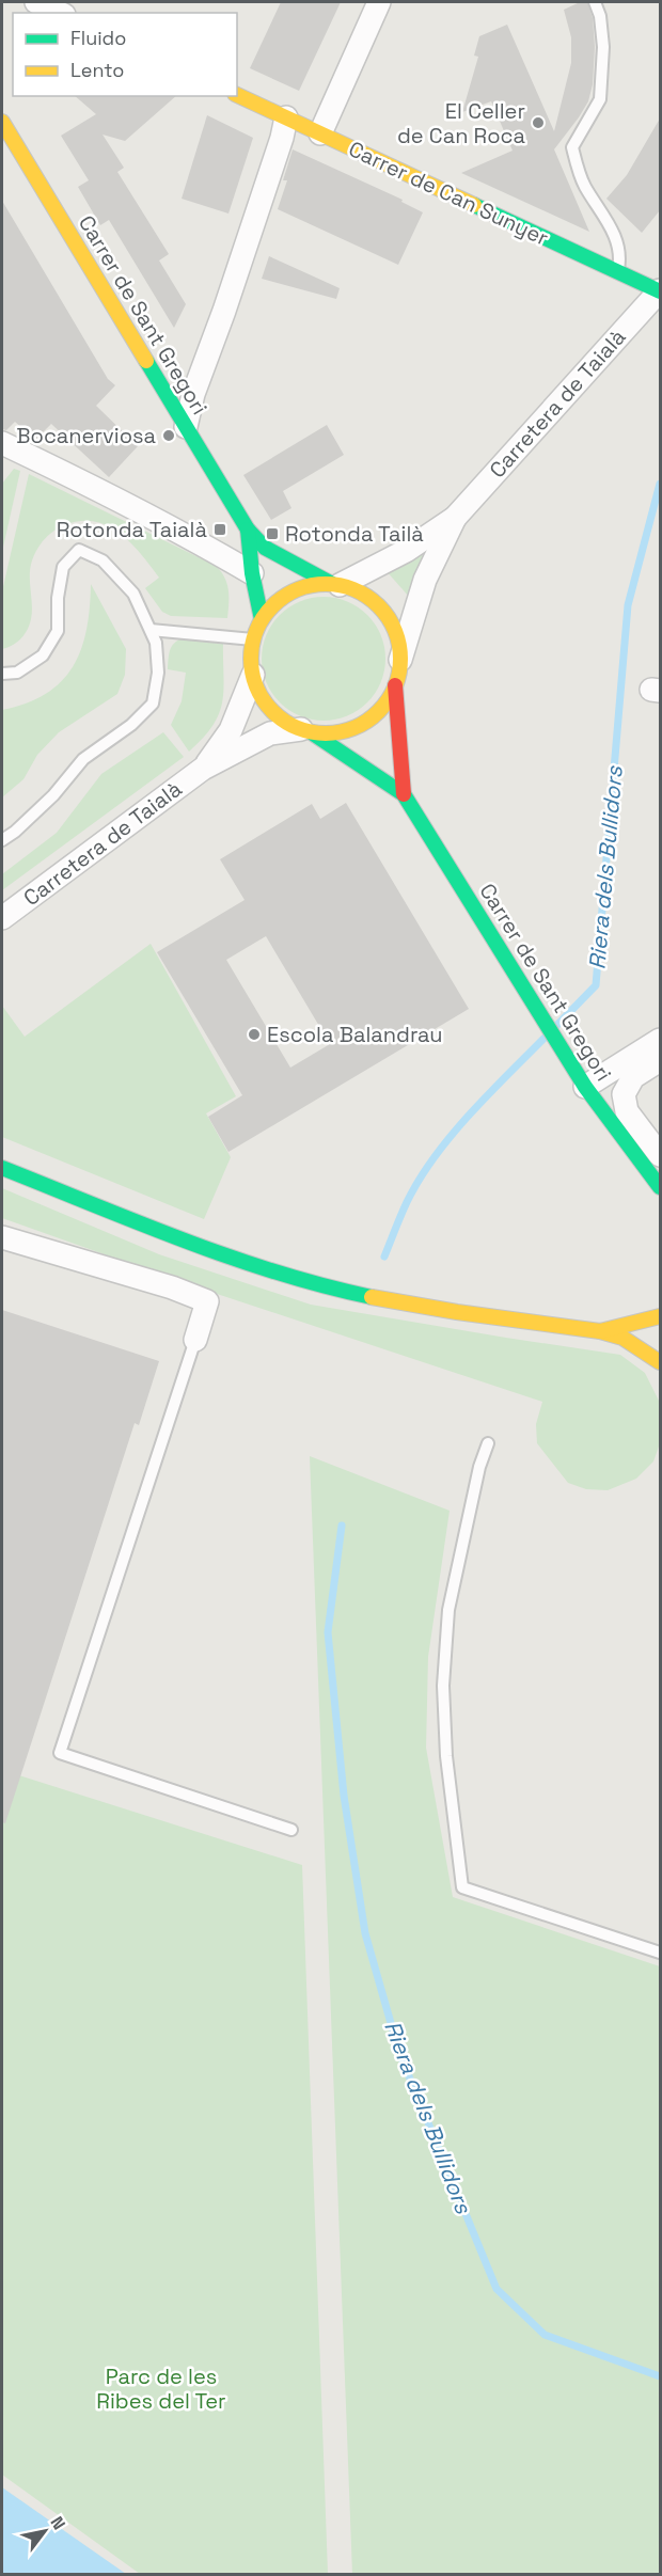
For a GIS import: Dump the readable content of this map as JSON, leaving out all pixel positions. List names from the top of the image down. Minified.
{"streets":{"main road":["Carrer de Can Sunyer","Carrer de Sant Gregori"],"street":["Carretera de Taialà"]},"crossings":[["Carrer de Can Sunyer","Carretera de Taialà"],["Carrer de Sant Gregori","Carretera de Taialà"]],"water":["Riera dels Bullidors"],"parks":["Parc de les Ribes del Ter"],"places":{"other":["El Celler de Can Roca","Bocanerviosa","Escola Balandrau"],"transit":["Rotonda Taialà","Rotonda Tailà"]},"legend":["Fluido","Lento"],"north":"top right"}
